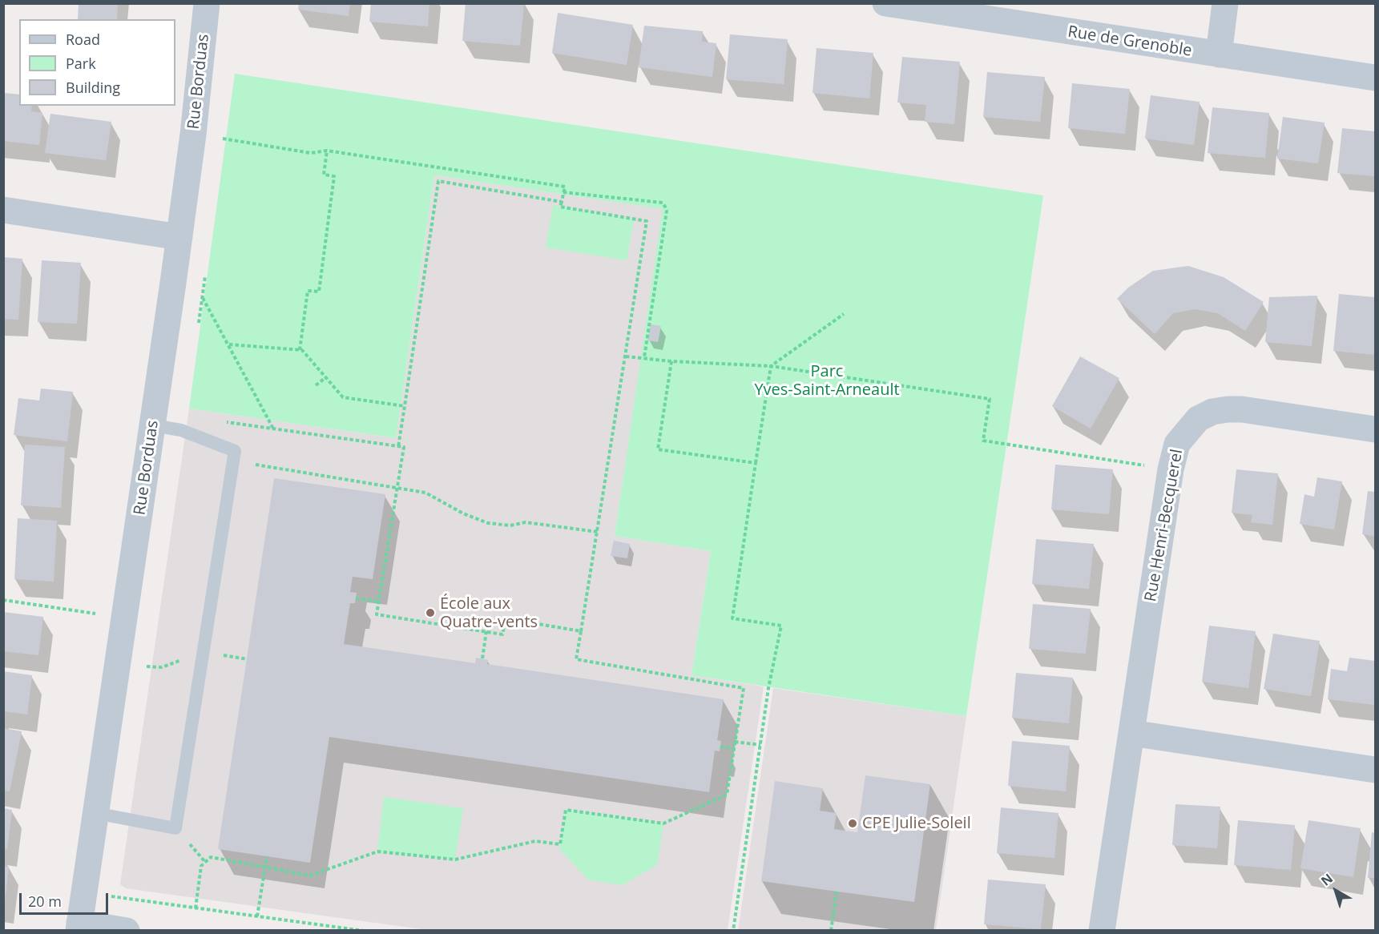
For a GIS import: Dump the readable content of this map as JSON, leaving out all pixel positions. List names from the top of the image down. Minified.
{"streets":{"street":["Rue de Grenoble","Rue Borduas","Rue Henri-Becquerel"]},"parks":["Parc Yves-Saint-Arneault"],"places":["École aux Quatre-vents","CPE Julie-Soleil"],"legend":["Road","Park","Building"],"scale_bar":"20 m","north":"top left"}
